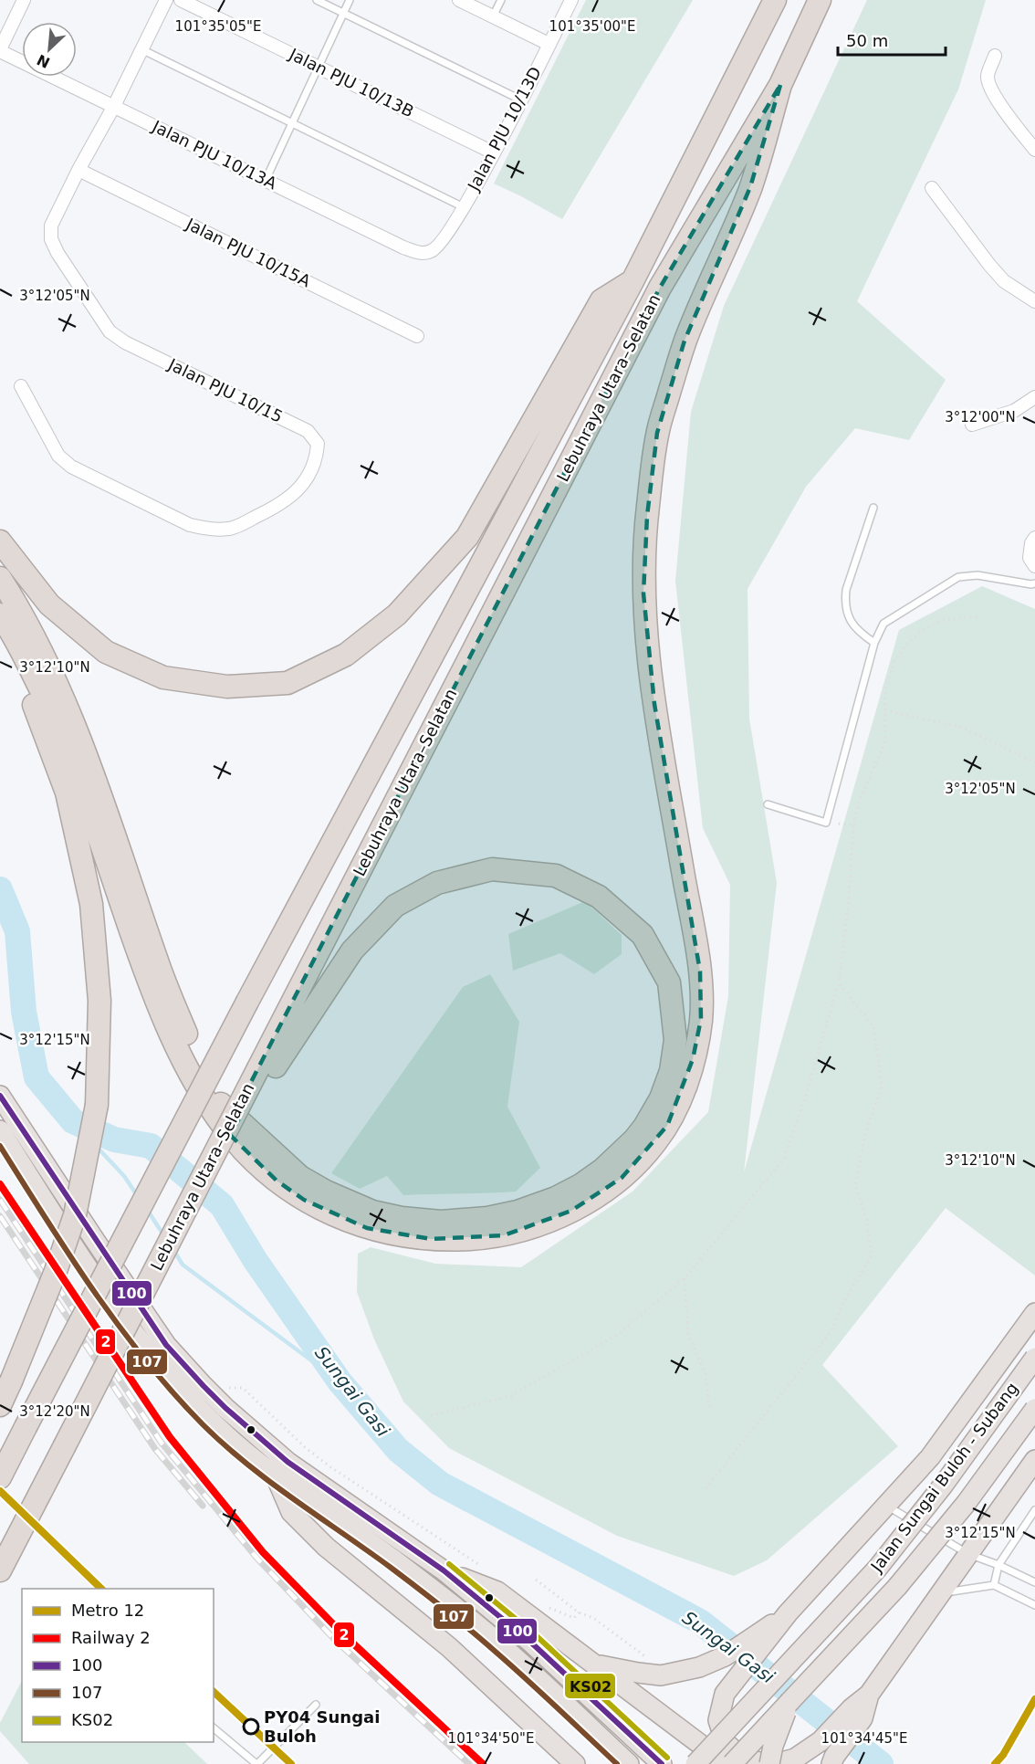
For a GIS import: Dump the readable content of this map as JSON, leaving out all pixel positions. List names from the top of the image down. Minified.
{"streets":{"highway":["Lebuhraya Utara–Selatan","Jalan Sungai Buloh - Subang"],"street":["Jalan PJU 10/13B","Jalan PJU 10/13D","Jalan PJU 10/13A","Jalan PJU 10/15A","Jalan PJU 10/15"]},"crossings":[["Jalan PJU 10/13B","Jalan PJU 10/13D"],["Jalan PJU 10/13D","Jalan PJU 10/13A"],["Jalan PJU 10/13A","Jalan PJU 10/15"],["Jalan PJU 10/15A","Jalan PJU 10/15"]],"water":["Sungai Gasi"],"places":["PY04 Sungai Buloh"],"lines":["transit line 100","transit line 107","rail line 2","metro line 12","transit line KS02"],"legend":["Metro 12","Railway 2","100","107","KS02"],"scale_bar":"50 m","north":"bottom left","coordinates":["101°35'05\"E","101°35'00\"E","3°12'05\"N","3°12'00\"N","3°12'10\"N","3°12'15\"N","3°12'20\"N","101°34'50\"E","101°34'45\"E"]}
